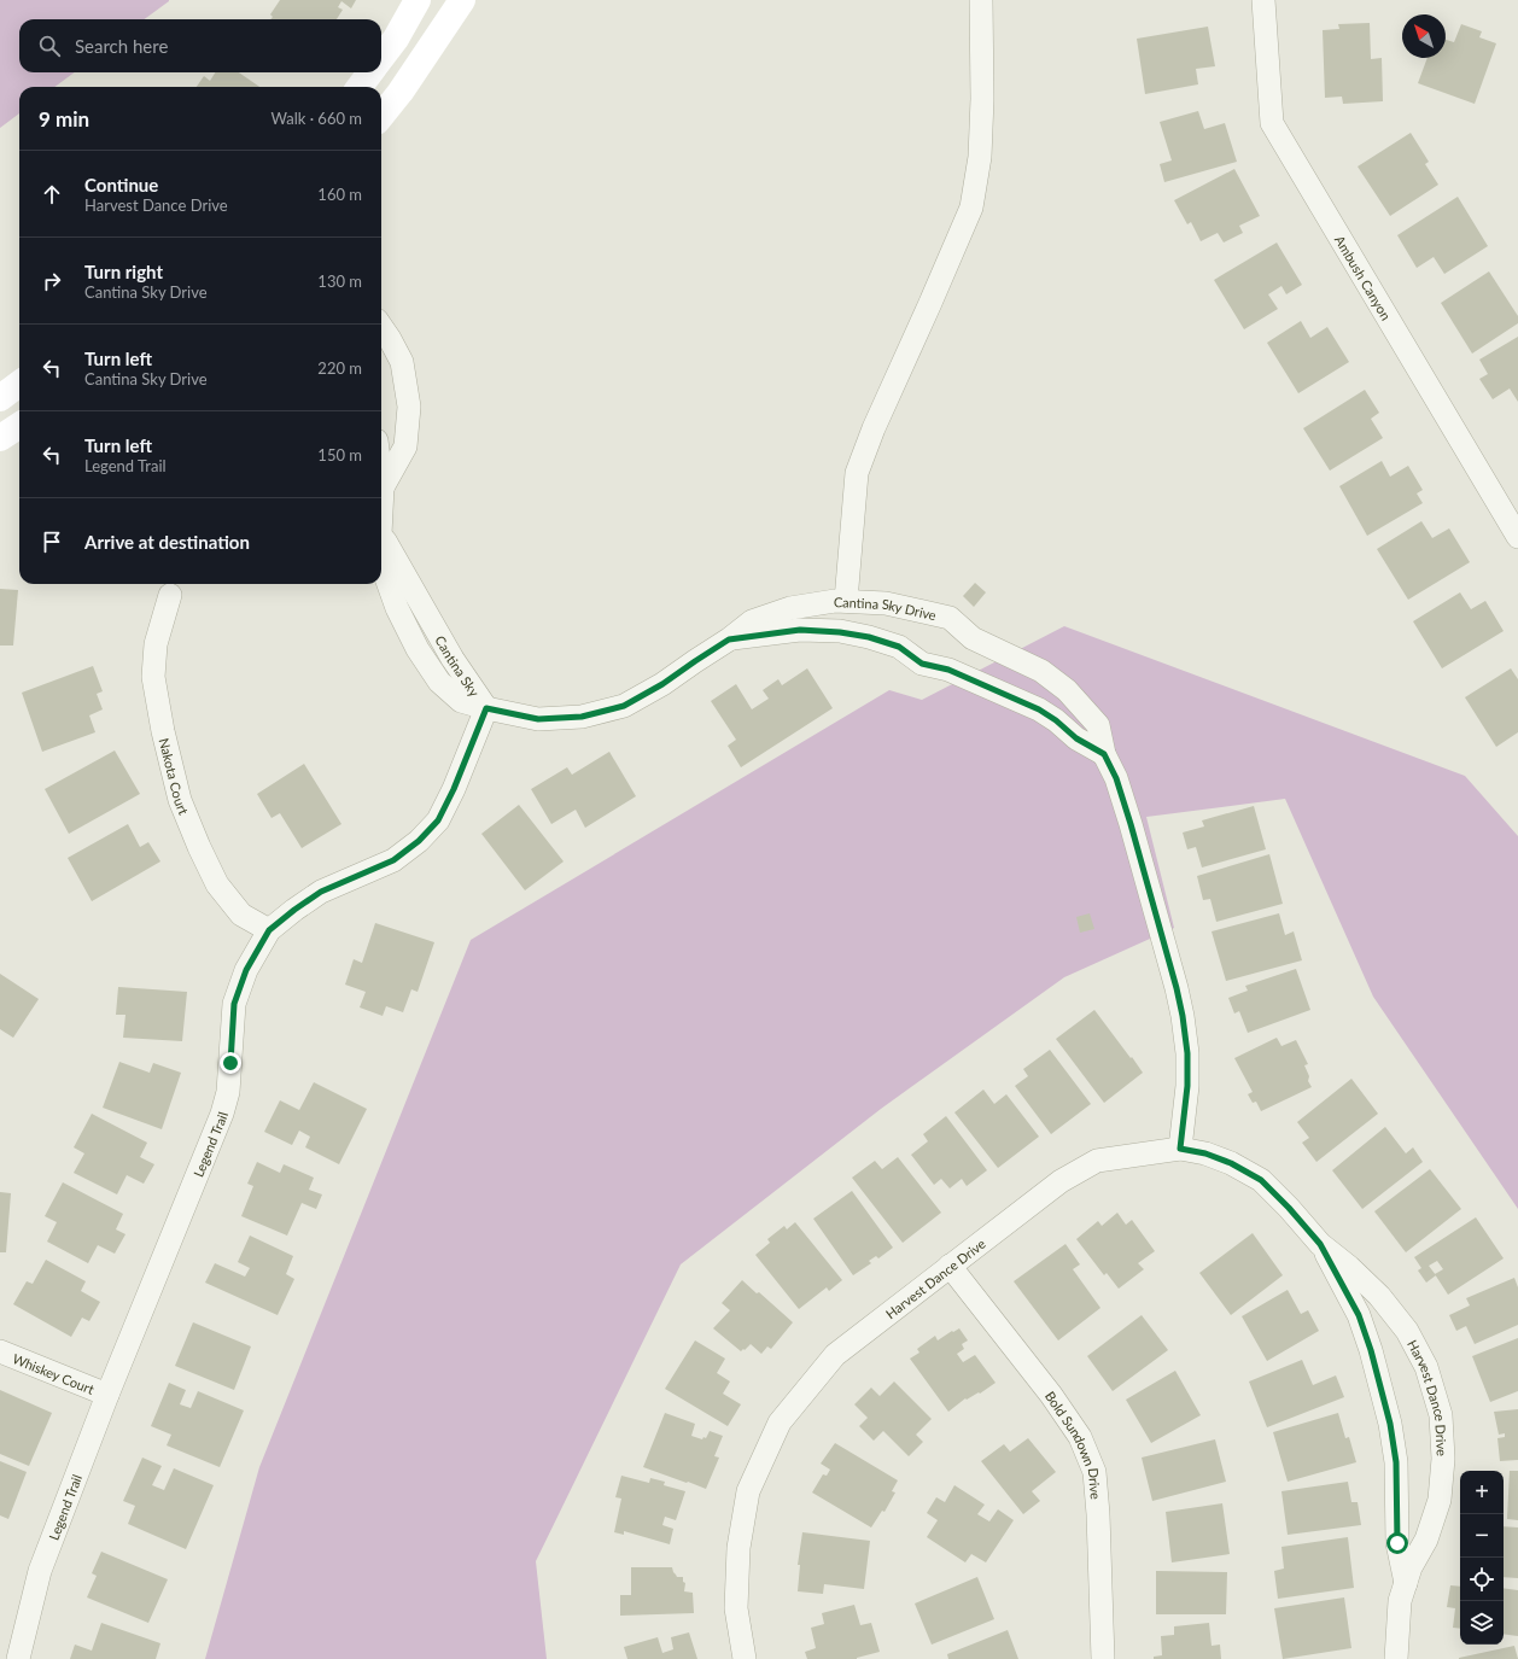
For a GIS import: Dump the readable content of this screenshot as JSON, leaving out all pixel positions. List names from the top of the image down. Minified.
{"streets":{"street":["Ambush Canyon","Cantina Sky Drive","Cantina Sky","Nakota Court","Legend Trail","Harvest Dance Drive","Whiskey Court","Bold Sundown Drive"]},"crossings":[["Cantina Sky Drive","Cantina Sky"],["Cantina Sky Drive","Legend Trail"],["Cantina Sky Drive","Harvest Dance Drive"],["Cantina Sky","Legend Trail"],["Nakota Court","Legend Trail"],["Legend Trail","Whiskey Court"],["Harvest Dance Drive","Bold Sundown Drive"]],"north":"top left","page":{"search":"Search here","heading":["9 min","Walk · 660 m"],"list":[["Continue","Harvest Dance Drive","160 m"],["Turn right","Cantina Sky Drive","130 m"],["Turn left","Cantina Sky Drive","220 m"],["Turn left","Legend Trail","150 m"],"Arrive at destination"],"map_buttons":["+","−"]}}
